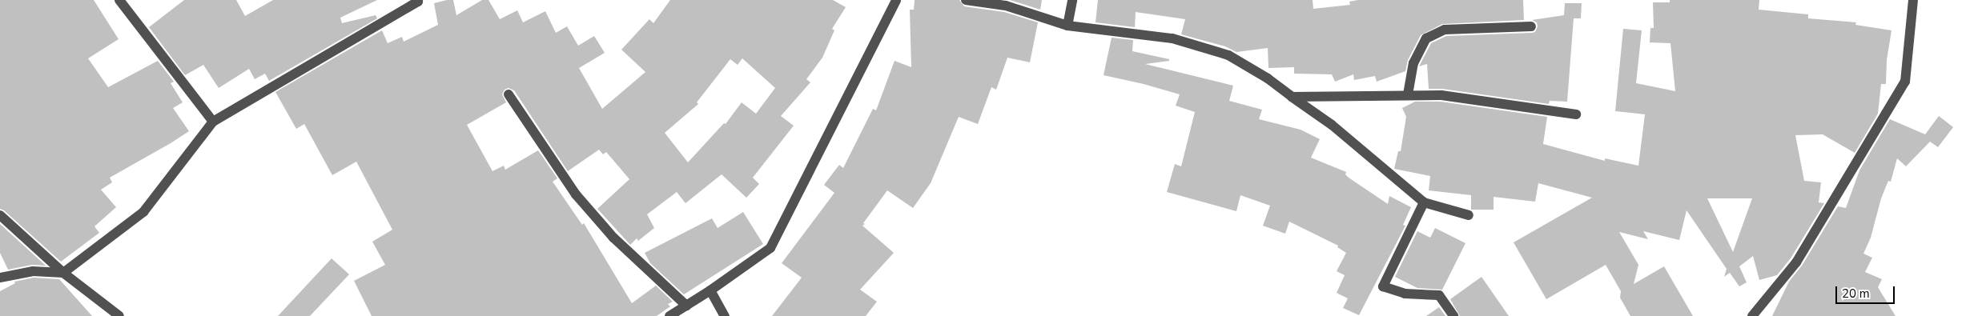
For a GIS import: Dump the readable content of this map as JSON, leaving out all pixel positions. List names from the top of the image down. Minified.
{"scale_bar":"20 m"}
